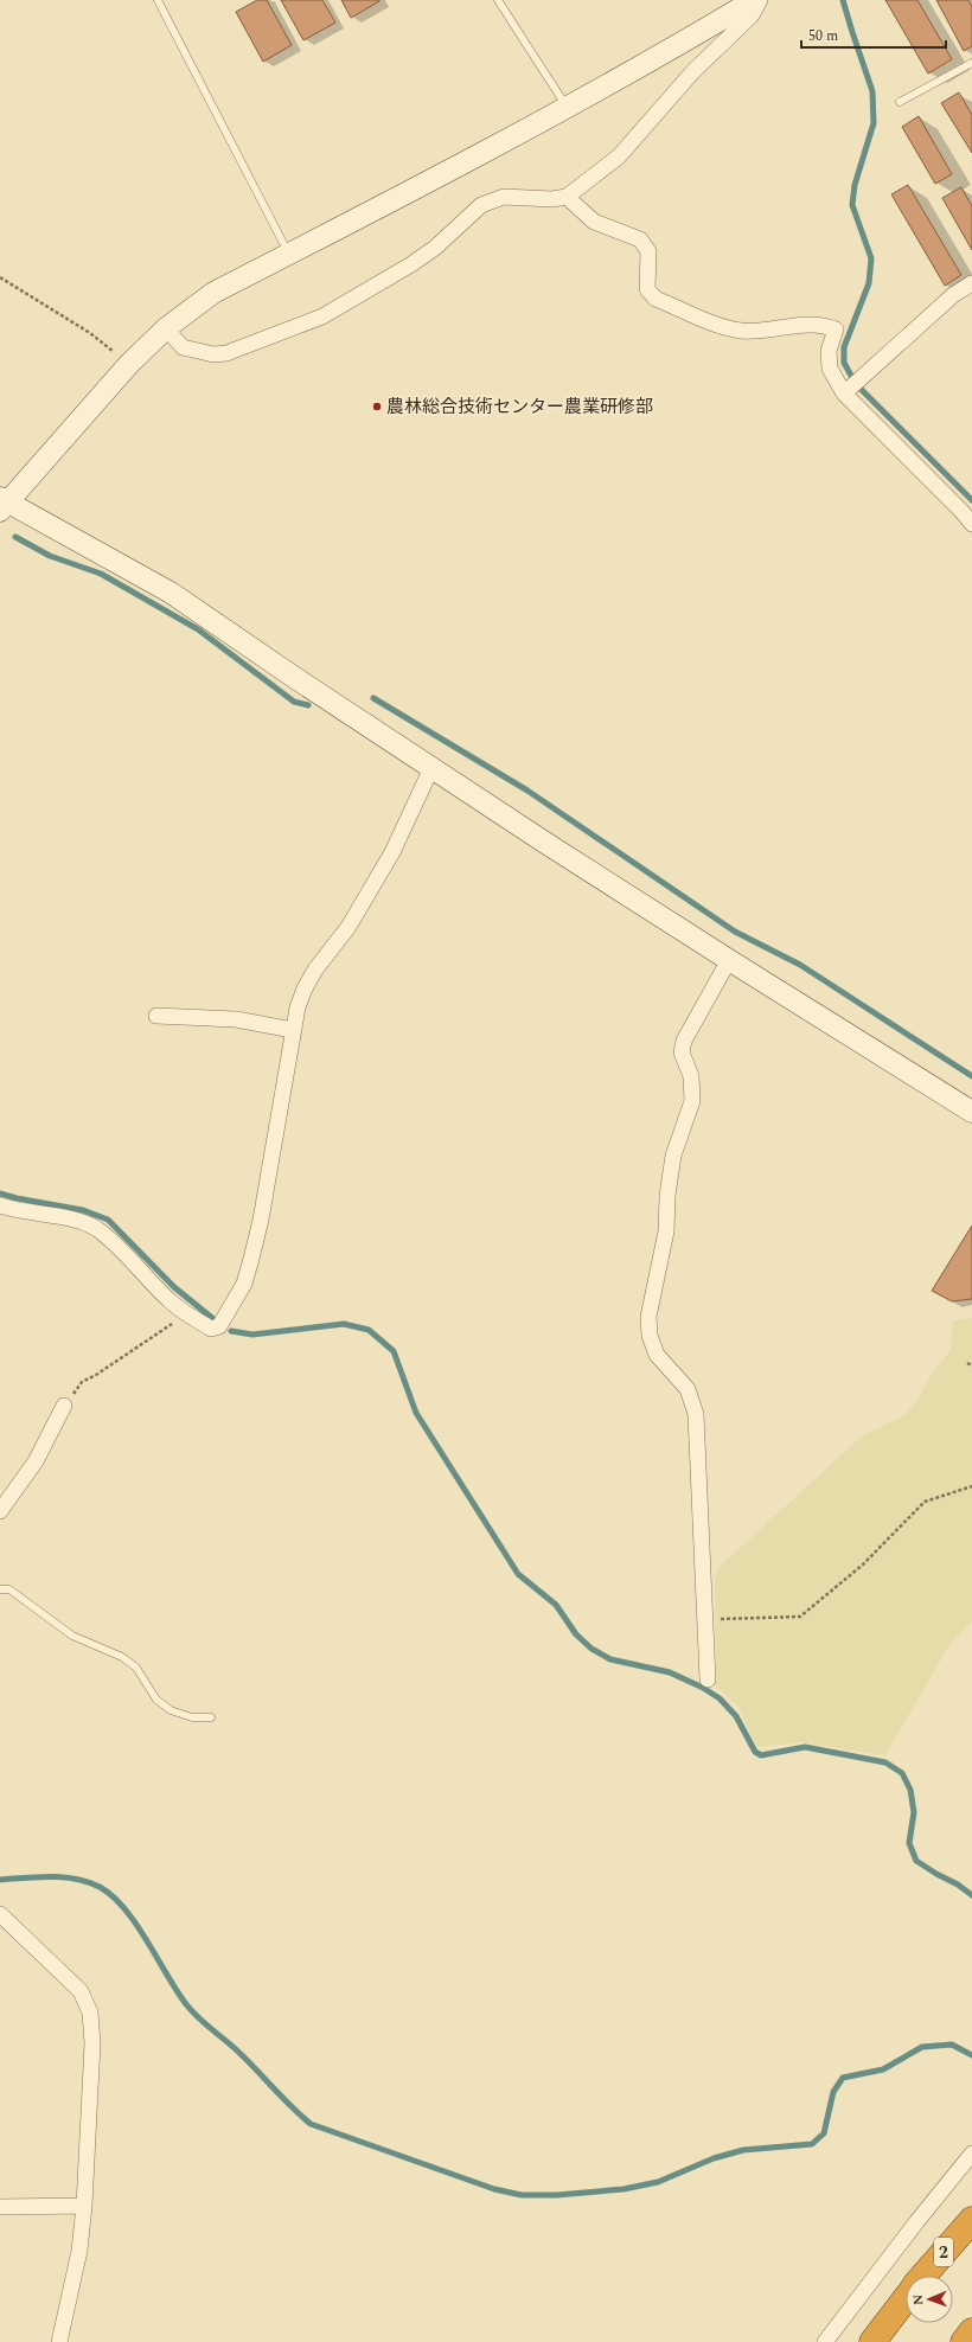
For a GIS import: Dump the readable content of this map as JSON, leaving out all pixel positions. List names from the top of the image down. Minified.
{"streets":{"highway":["2"]},"places":["農林総合技術センター農業研修部"],"scale_bar":"50 m","north":"left"}
